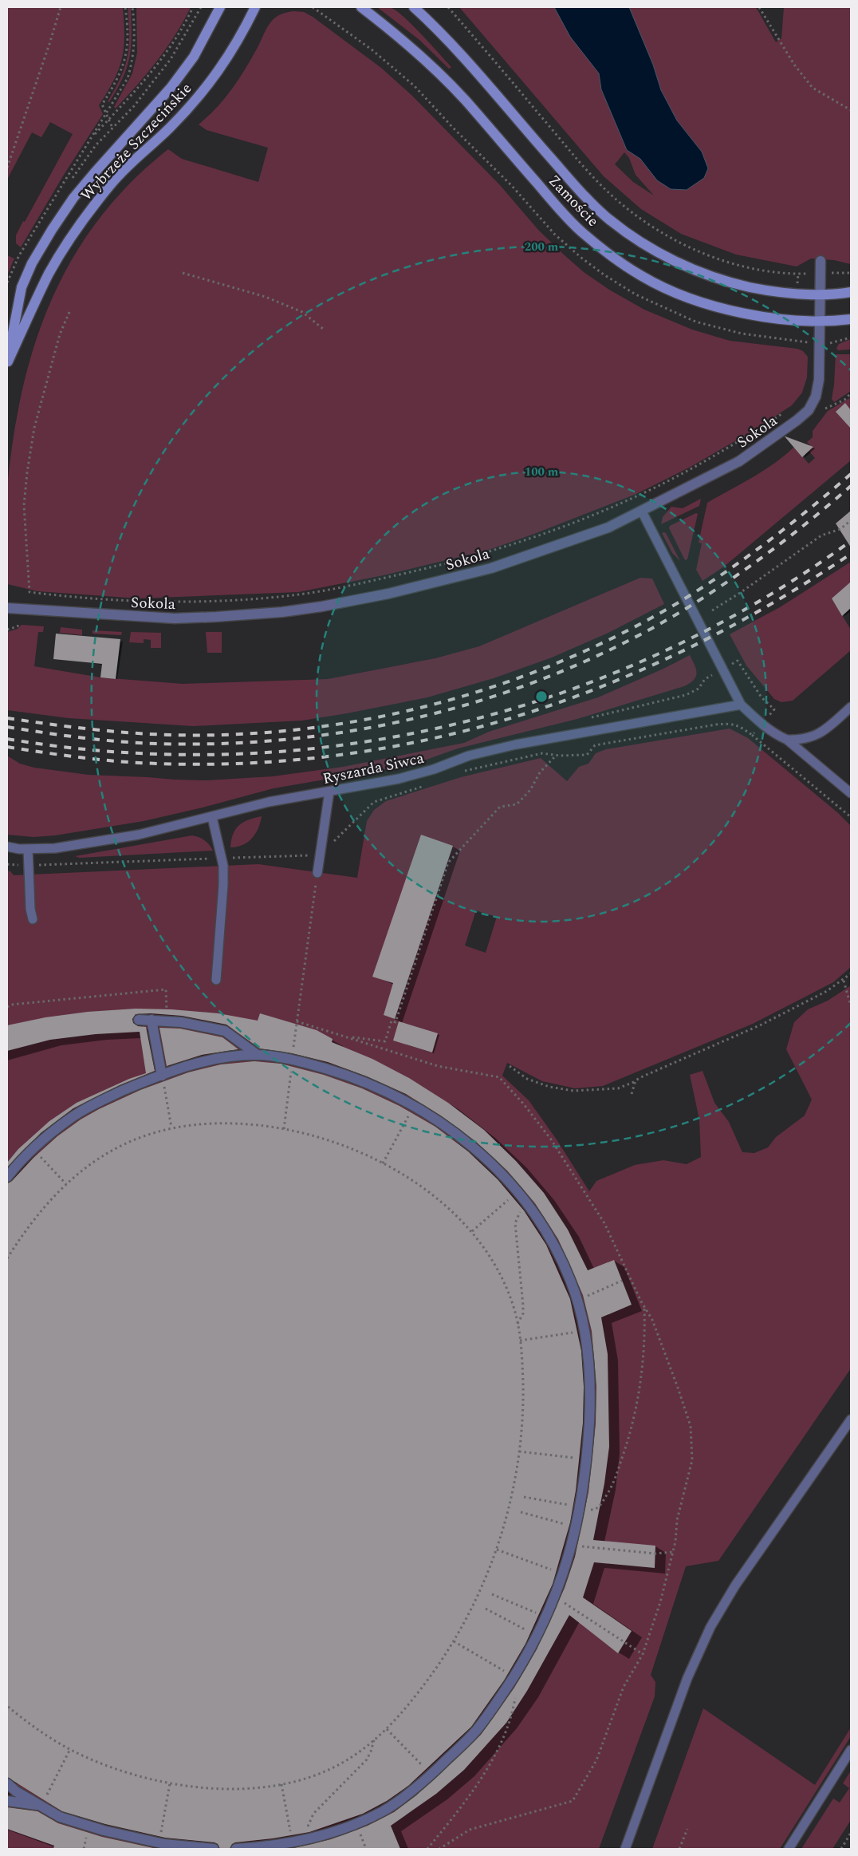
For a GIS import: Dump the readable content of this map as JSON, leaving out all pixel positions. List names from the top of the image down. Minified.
{"streets":{"street":["Wybrzeże Szczecińskie","Zamoście","Sokola"],"lane":["Ryszarda Siwca"]},"crossings":[["Zamoście","Sokola"]],"rings":["200 m","100 m"]}
